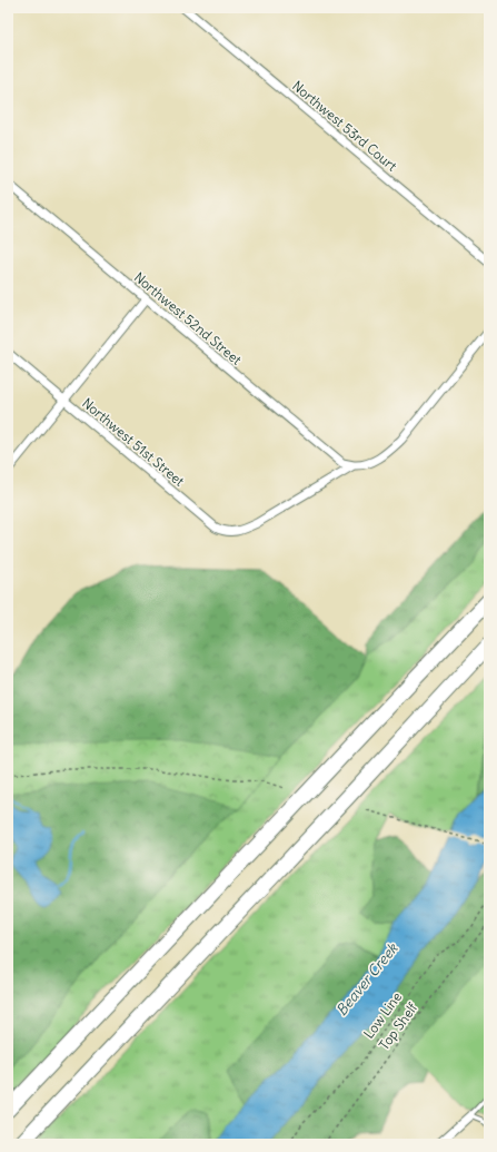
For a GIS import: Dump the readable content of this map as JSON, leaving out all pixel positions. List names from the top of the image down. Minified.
{"streets":{"street":["Northwest 53rd Court","Northwest 52nd Street","Northwest 51st Street"],"path":["Low Line","Top Shelf"]},"crossings":[["Northwest 52nd Street","Northwest 51st Street"]],"water":["Beaver Creek"]}
